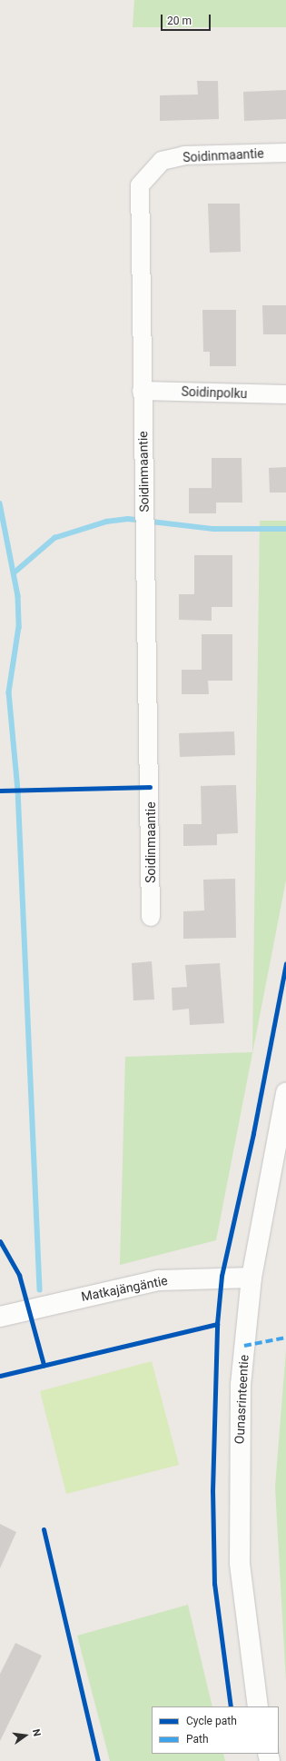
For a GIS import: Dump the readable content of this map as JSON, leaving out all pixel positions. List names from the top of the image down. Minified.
{"streets":{"street":["Soidinmaantie","Soidinpolku","Matkajängäntie","Ounasrinteentie"]},"crossings":[["Soidinmaantie","Soidinpolku"],["Matkajängäntie","Ounasrinteentie"]],"legend":["Cycle path","Path"],"scale_bar":"20 m","north":"right"}
